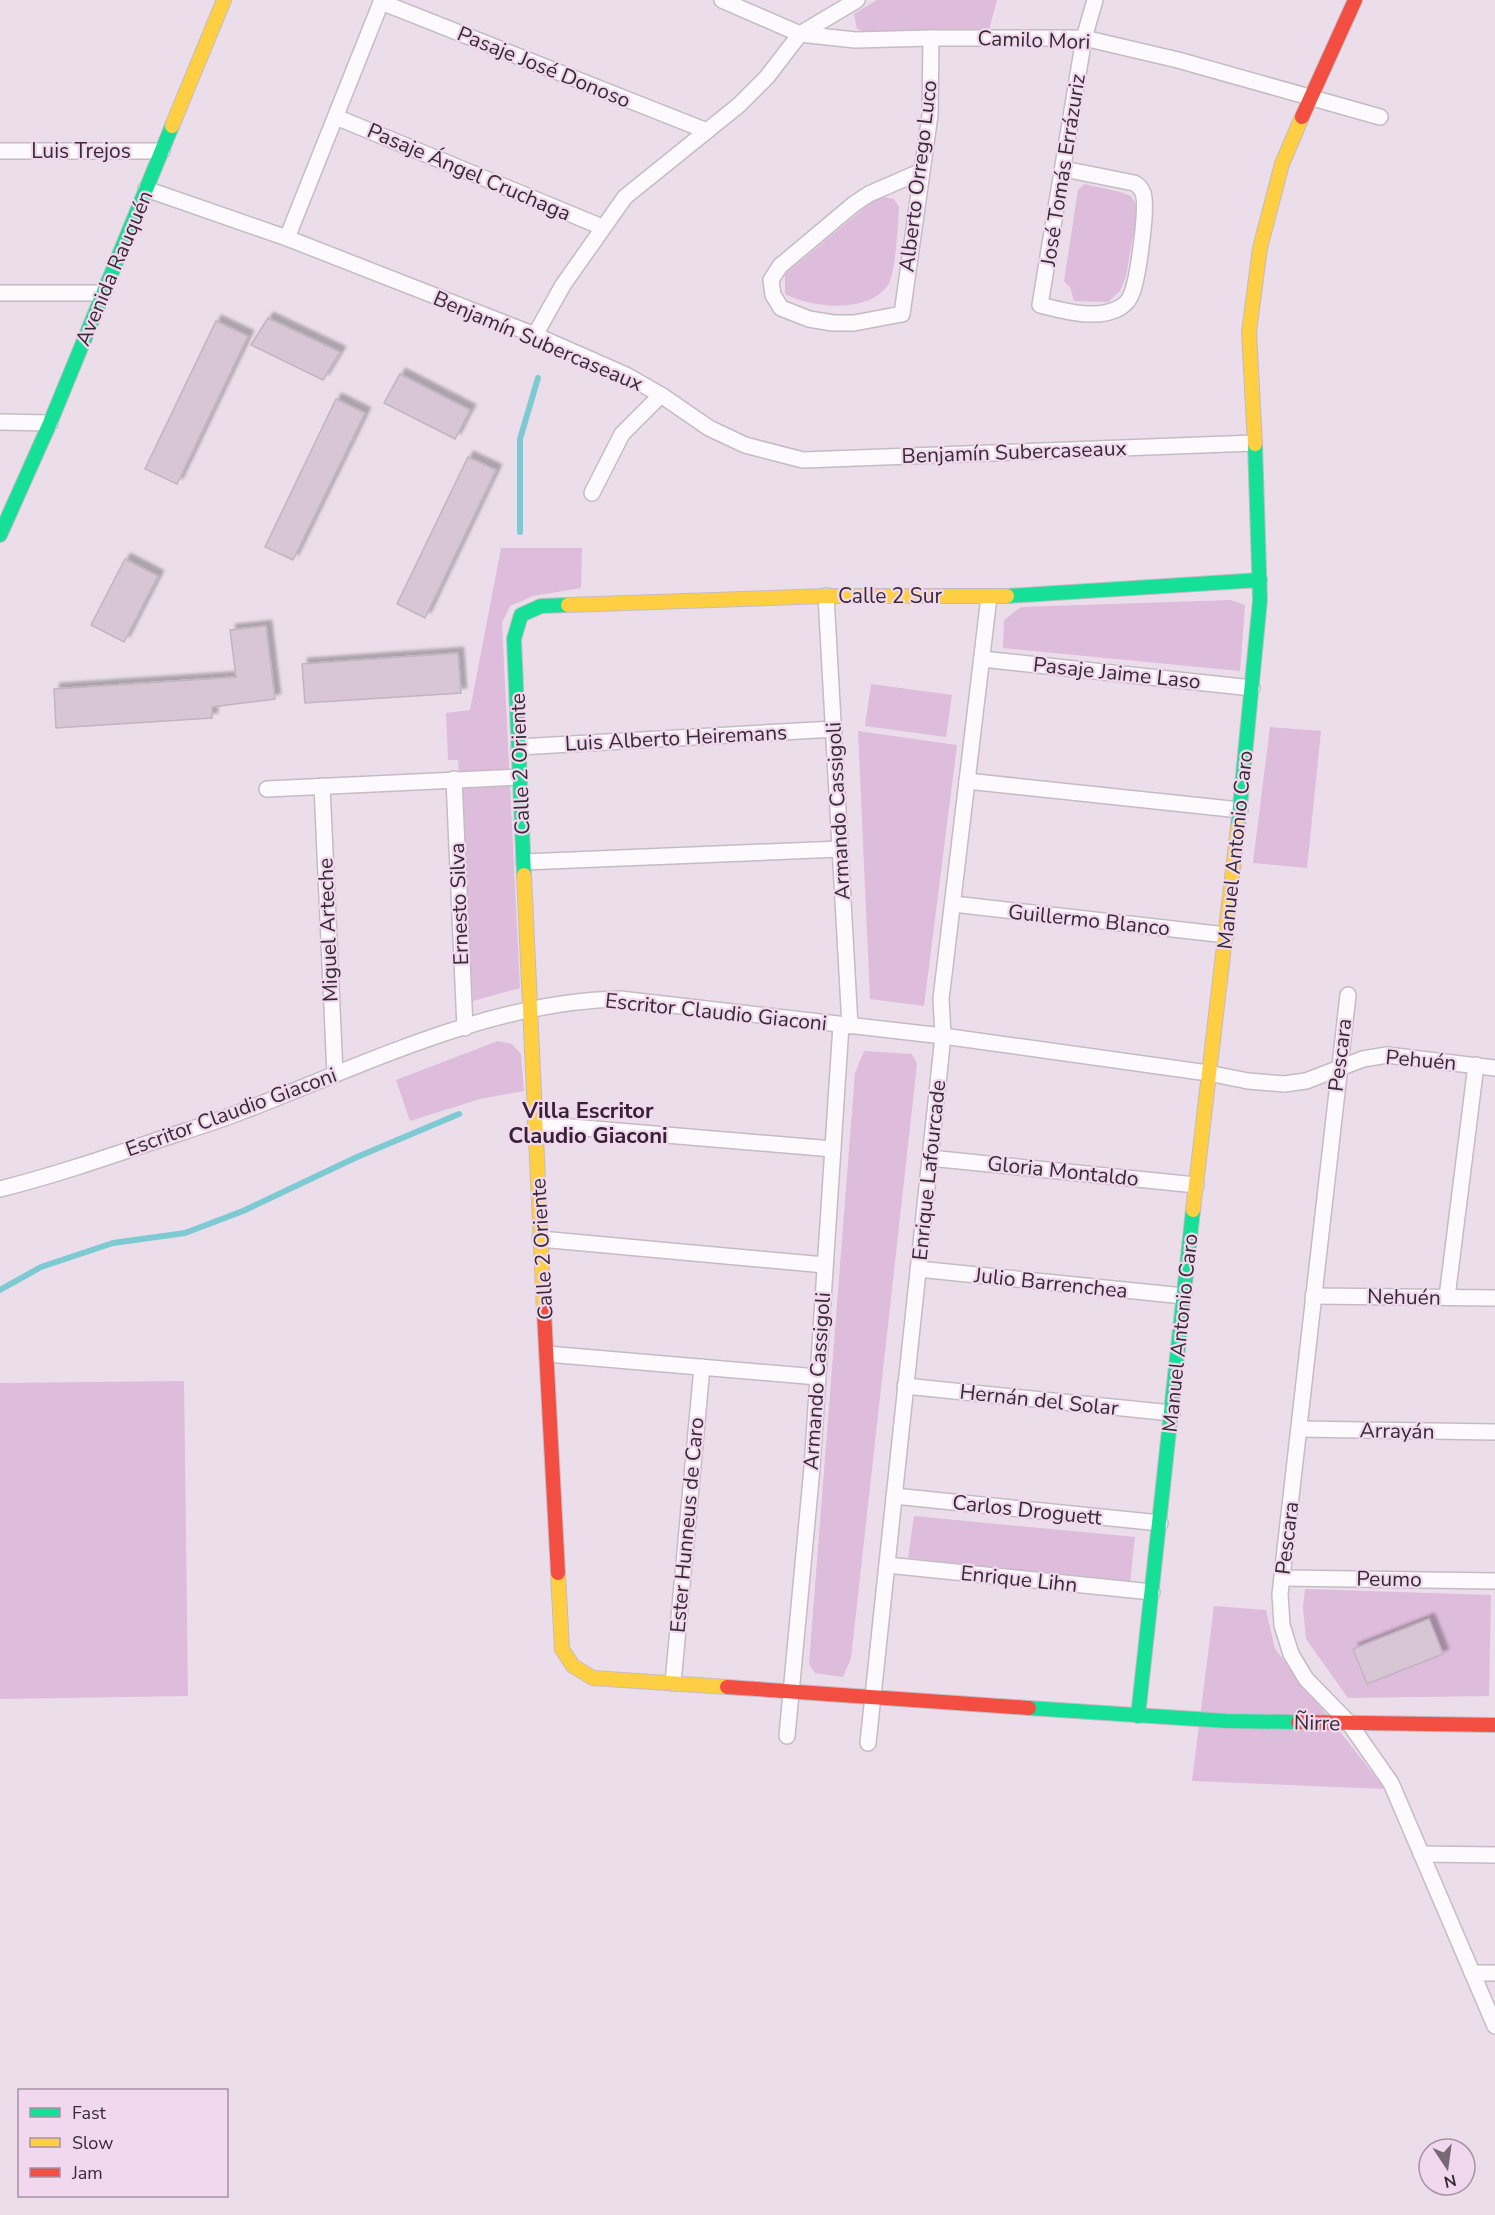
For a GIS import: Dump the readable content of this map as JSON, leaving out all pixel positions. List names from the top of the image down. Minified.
{"streets":{"street":["Camilo Mori","Pasaje José Donoso","Luis Trejos","José Tomás Errázuriz","Pasaje Ángel Cruchaga","Alberto Orrego Luco","Avenida Rauquén","Benjamín Subercaseaux","Calle 2 Sur","Pasaje Jaime Laso","Luis Alberto Heiremans","Calle 2 Oriente","Armando Cassigoli","Manuel Antonio Caro","Ernesto Silva","Guillermo Blanco","Miguel Arteche","Escritor Claudio Giaconi","Pescara","Pehuén","Enrique Lafourcade","Gloria Montaldo","Julio Barrenchea","Nehuén","Hernán del Solar","Arrayán","Carlos Droguett","Ester Hunneus de Caro","Enrique Lihn","Peumo","Ñirre"]},"crossings":[["Camilo Mori","José Tomás Errázuriz"],["Camilo Mori","Alberto Orrego Luco"],["Camilo Mori","Manuel Antonio Caro"],["Luis Trejos","Avenida Rauquén"],["Avenida Rauquén","Benjamín Subercaseaux"],["Benjamín Subercaseaux","Manuel Antonio Caro"],["Calle 2 Sur","Calle 2 Oriente"],["Calle 2 Sur","Armando Cassigoli"],["Calle 2 Sur","Manuel Antonio Caro"],["Calle 2 Sur","Enrique Lafourcade"],["Pasaje Jaime Laso","Manuel Antonio Caro"],["Pasaje Jaime Laso","Enrique Lafourcade"],["Luis Alberto Heiremans","Calle 2 Oriente"],["Luis Alberto Heiremans","Armando Cassigoli"],["Calle 2 Oriente","Escritor Claudio Giaconi"],["Calle 2 Oriente","Ñirre"],["Armando Cassigoli","Escritor Claudio Giaconi"],["Armando Cassigoli","Ñirre"],["Manuel Antonio Caro","Guillermo Blanco"],["Manuel Antonio Caro","Escritor Claudio Giaconi"],["Manuel Antonio Caro","Pehuén"],["Manuel Antonio Caro","Gloria Montaldo"],["Manuel Antonio Caro","Julio Barrenchea"],["Manuel Antonio Caro","Hernán del Solar"],["Manuel Antonio Caro","Carlos Droguett"],["Manuel Antonio Caro","Enrique Lihn"],["Manuel Antonio Caro","Ñirre"],["Ernesto Silva","Escritor Claudio Giaconi"],["Guillermo Blanco","Enrique Lafourcade"],["Miguel Arteche","Escritor Claudio Giaconi"],["Escritor Claudio Giaconi","Pehuén"],["Escritor Claudio Giaconi","Enrique Lafourcade"],["Pescara","Pehuén"],["Pescara","Nehuén"],["Pescara","Arrayán"],["Pescara","Peumo"],["Pescara","Ñirre"],["Enrique Lafourcade","Gloria Montaldo"],["Enrique Lafourcade","Julio Barrenchea"],["Enrique Lafourcade","Hernán del Solar"],["Enrique Lafourcade","Carlos Droguett"],["Enrique Lafourcade","Enrique Lihn"],["Enrique Lafourcade","Ñirre"],["Ester Hunneus de Caro","Ñirre"]],"districts":["Villa Escritor Claudio Giaconi"],"legend":["Fast","Slow","Jam"],"north":"bottom"}
